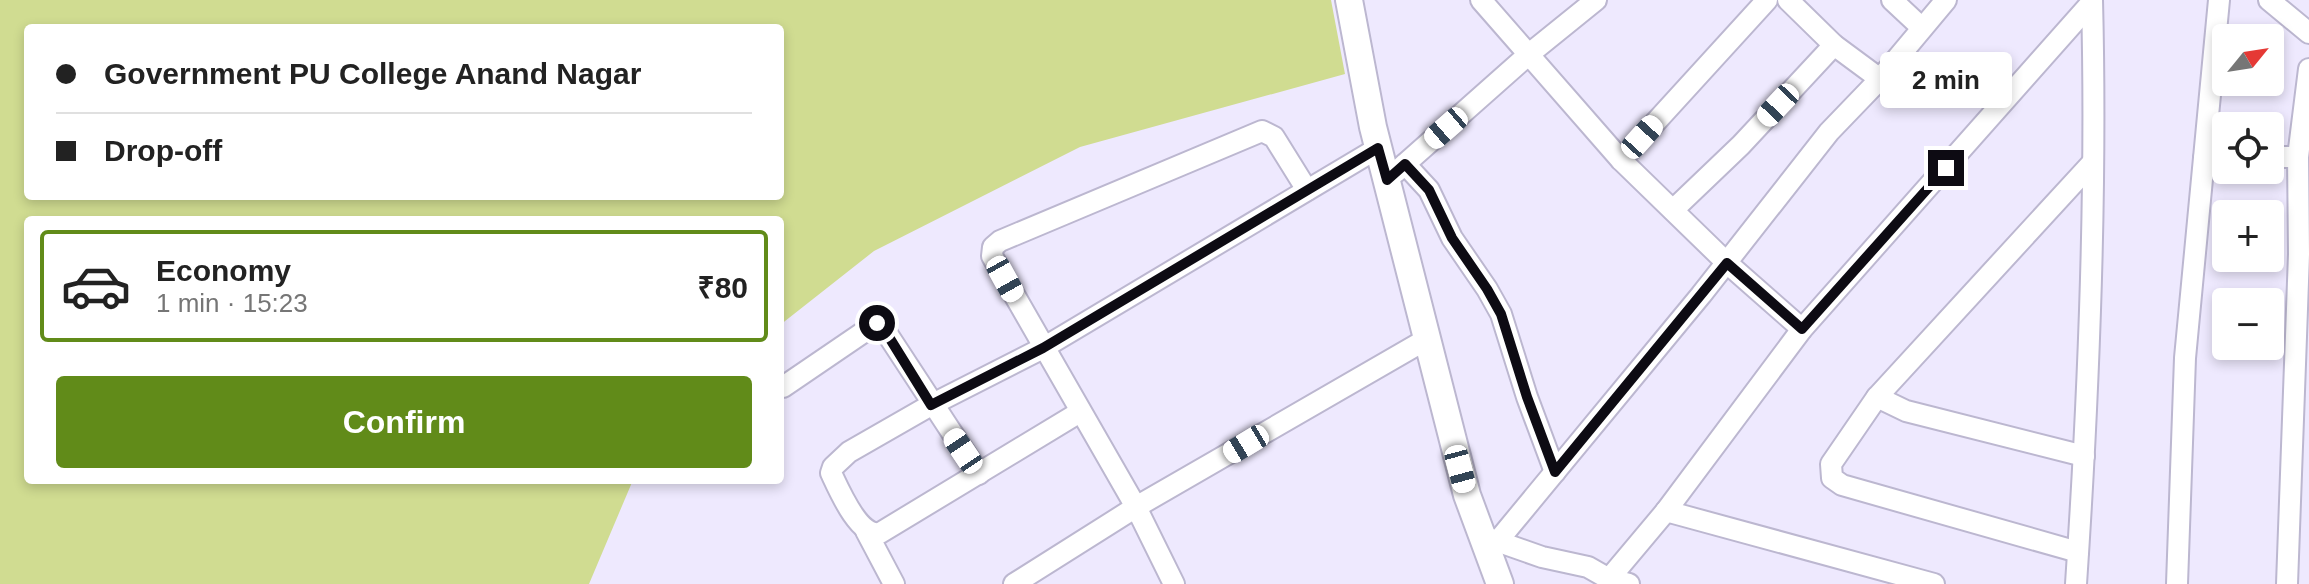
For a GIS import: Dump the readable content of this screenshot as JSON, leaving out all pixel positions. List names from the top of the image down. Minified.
{"north":"top right","page":{"map_buttons":["+","−"],"banner":["Government PU College Anand Nagar","Drop-off"],"bubble":"2 min","list":[{"name":"Economy","note":"1 min · 15:23","value":"₹80"}],"buttons":"Confirm"}}
